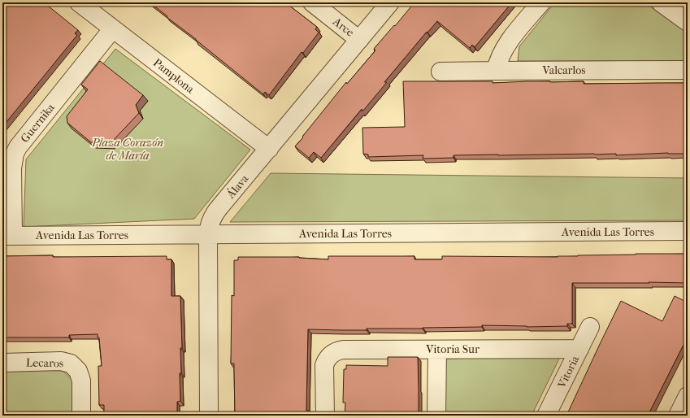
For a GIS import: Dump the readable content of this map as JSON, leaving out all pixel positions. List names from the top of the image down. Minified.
{"streets":{"street":["Arce","Valcarlos","Pamplona","Guernika","Álava","Avenida Las Torres","Vitoria Sur","Lecaros","Vitoria"]},"crossings":[["Arce","Álava"],["Pamplona","Guernika"],["Pamplona","Álava"],["Guernika","Avenida Las Torres"],["Álava","Avenida Las Torres"],["Vitoria Sur","Vitoria"]],"parks":["Plaza Corazón de María"]}
